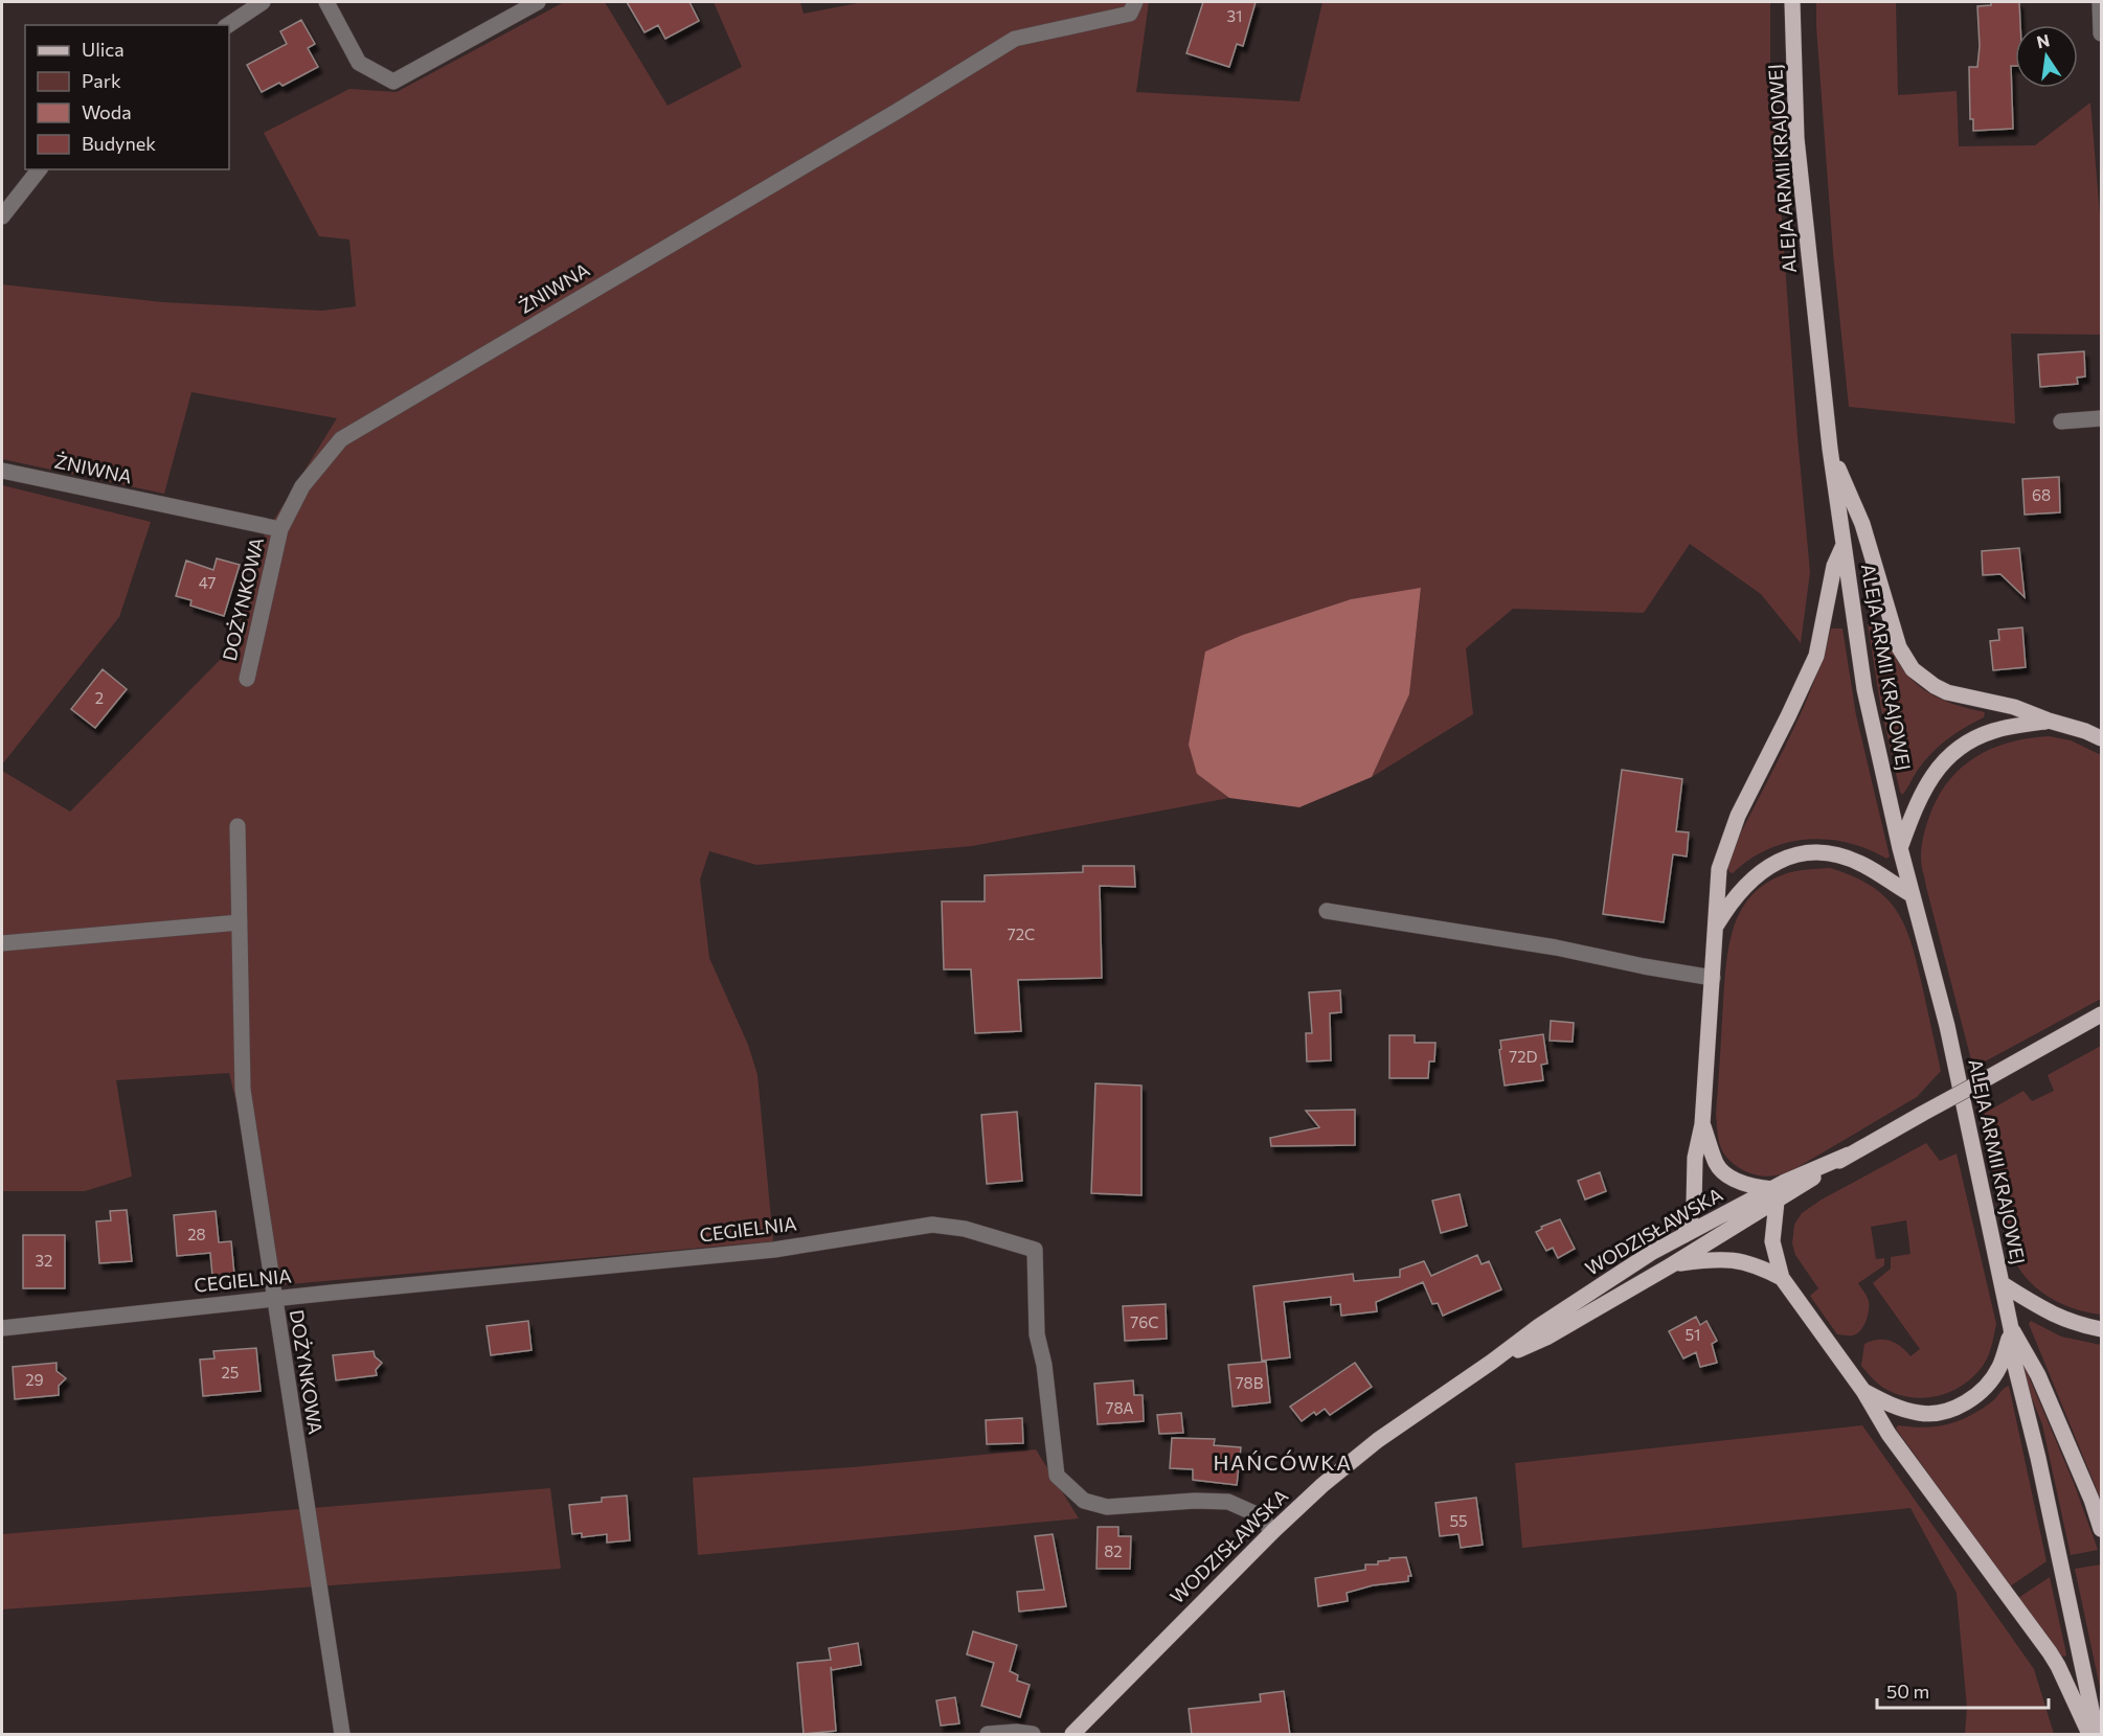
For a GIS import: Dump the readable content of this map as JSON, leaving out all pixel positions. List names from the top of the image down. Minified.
{"streets":{"main road":["ALEJA ARMII KRAJOWEJ","WODZISŁAWSKA"],"street":["ŻNIWNA","DOŻYNKOWA","CEGIELNIA"]},"crossings":[["ŻNIWNA","DOŻYNKOWA"],["DOŻYNKOWA","CEGIELNIA"],["CEGIELNIA","WODZISŁAWSKA"]],"districts":["HAŃCÓWKA"],"house_numbers":["31","68","47","2","72C","72D","28","32","76C","51","25","29","78B","78A","55","82"],"legend":["Ulica","Park","Woda","Budynek"],"scale_bar":"50 m","north":"top"}
